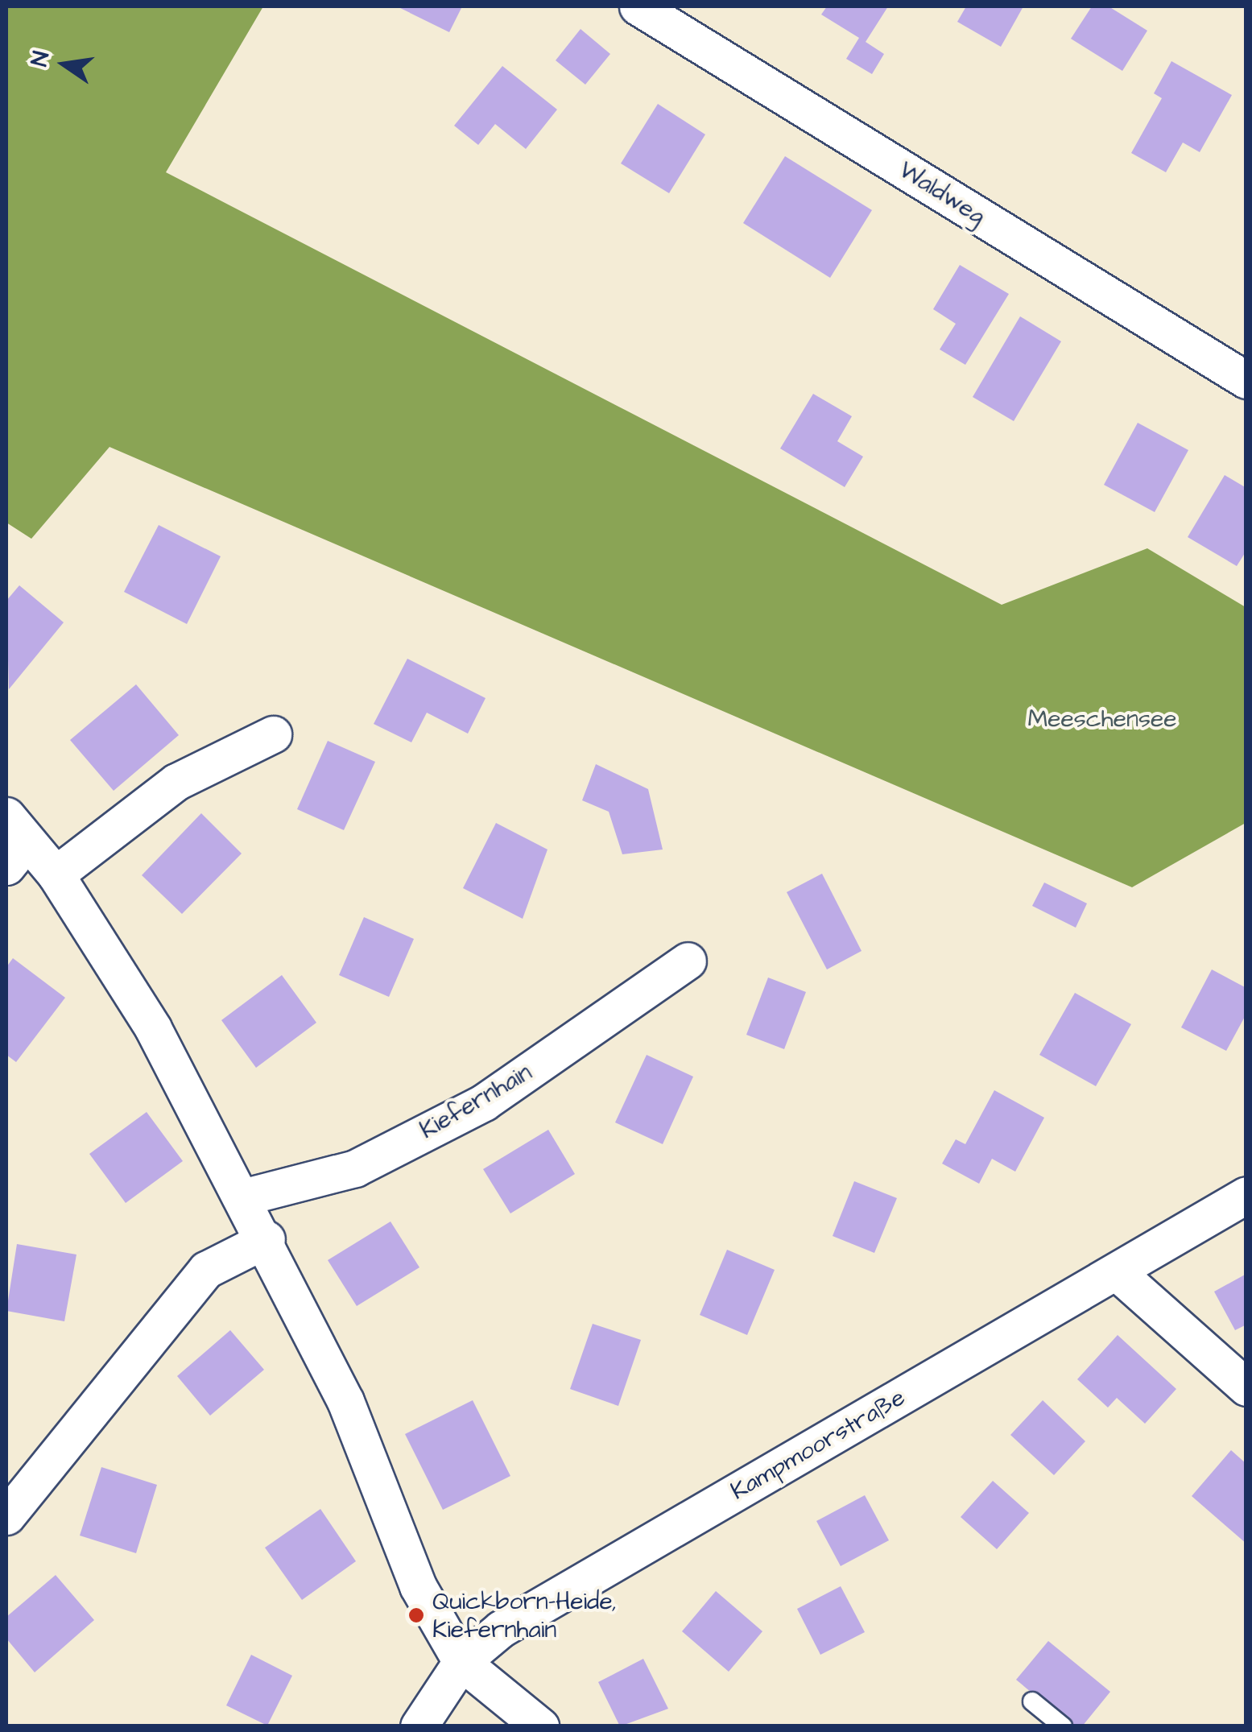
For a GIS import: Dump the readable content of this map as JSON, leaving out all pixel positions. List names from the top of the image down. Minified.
{"streets":{"street":["Waldweg","Kiefernhain","Kampmoorstraße"]},"parks":["Meeschensee"],"places":["Quickborn-Heide, Kiefernhain"],"north":"left"}
